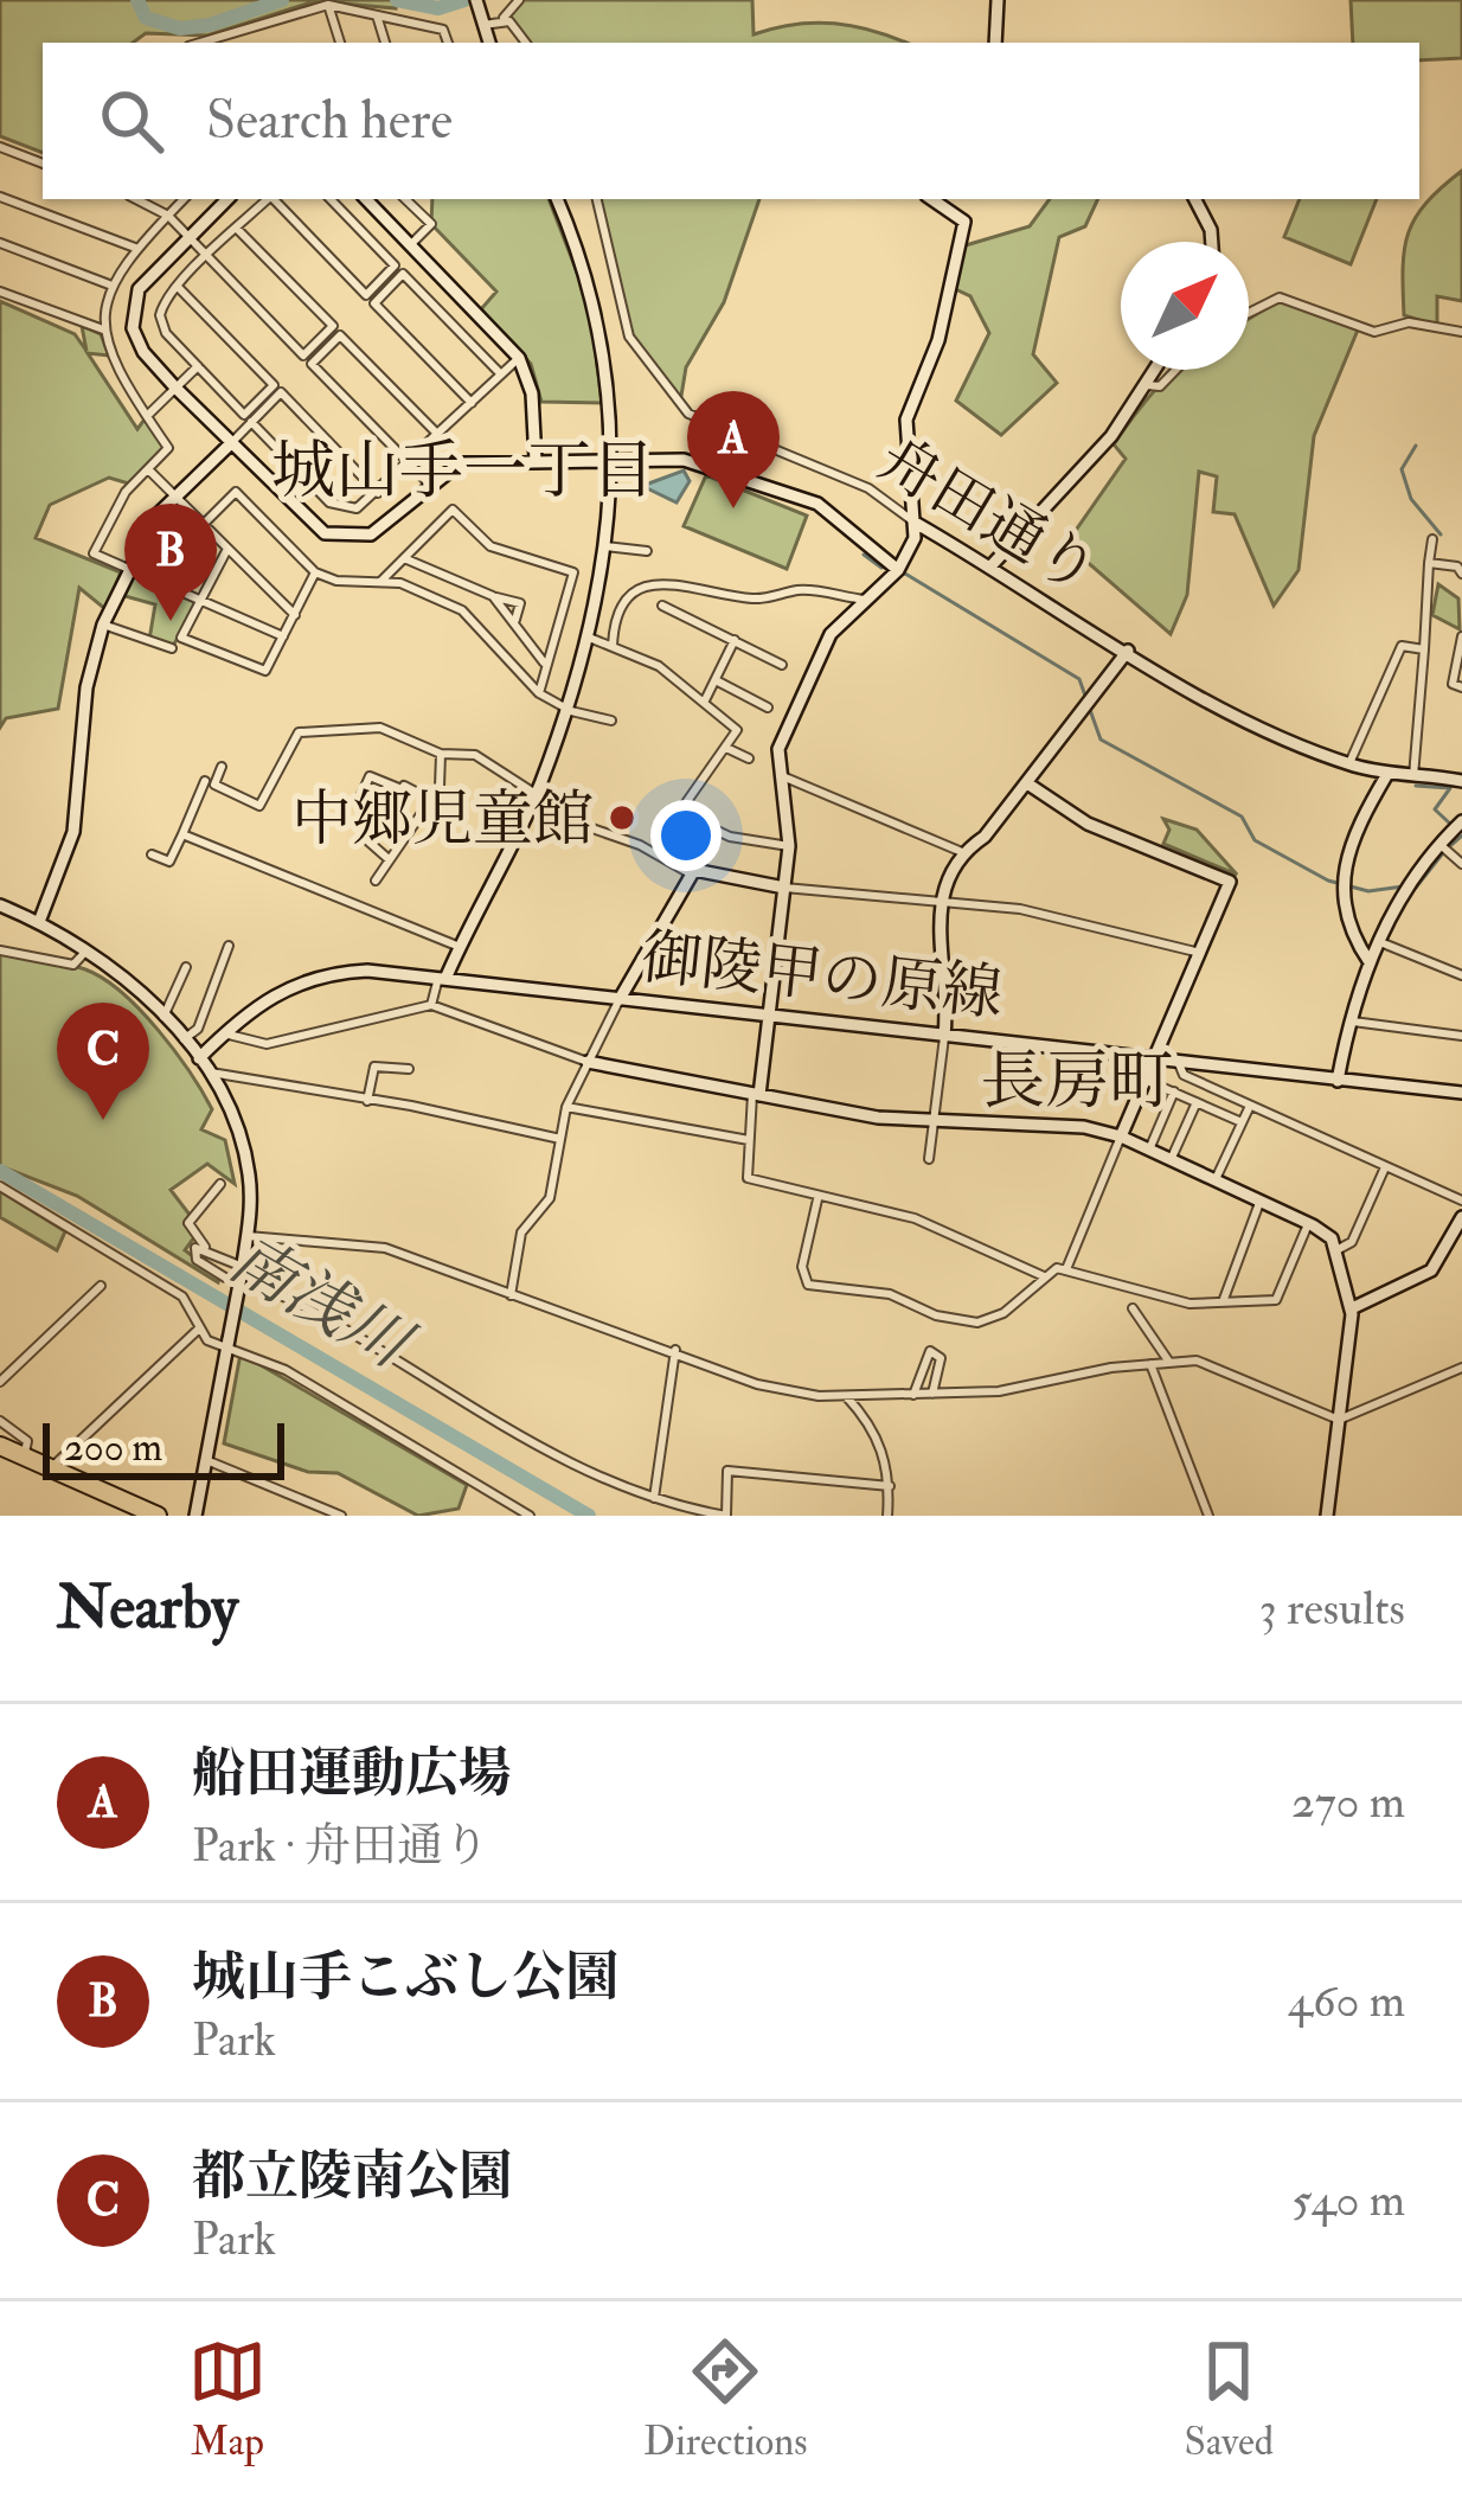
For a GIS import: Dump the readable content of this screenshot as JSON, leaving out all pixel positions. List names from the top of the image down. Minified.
{"streets":{"street":["舟田通り","御陵甲の原線"]},"districts":["城山手一丁目","長房町"],"water":["南浅川"],"places":["中郷児童館"],"scale_bar":"200 m","north":"top right","page":{"search":"Search here","pins":["A","B","C"],"scale":"200 m","heading":["Nearby","3 results"],"list":[{"mark":"A","name":"船田運動広場","note":"Park · 舟田通り","value":"270 m"},{"mark":"B","name":"城山手こぶし公園","note":"Park","value":"460 m"},{"mark":"C","name":"都立陵南公園","note":"Park","value":"540 m"}],"nav":["Map","Directions","Saved"]}}
